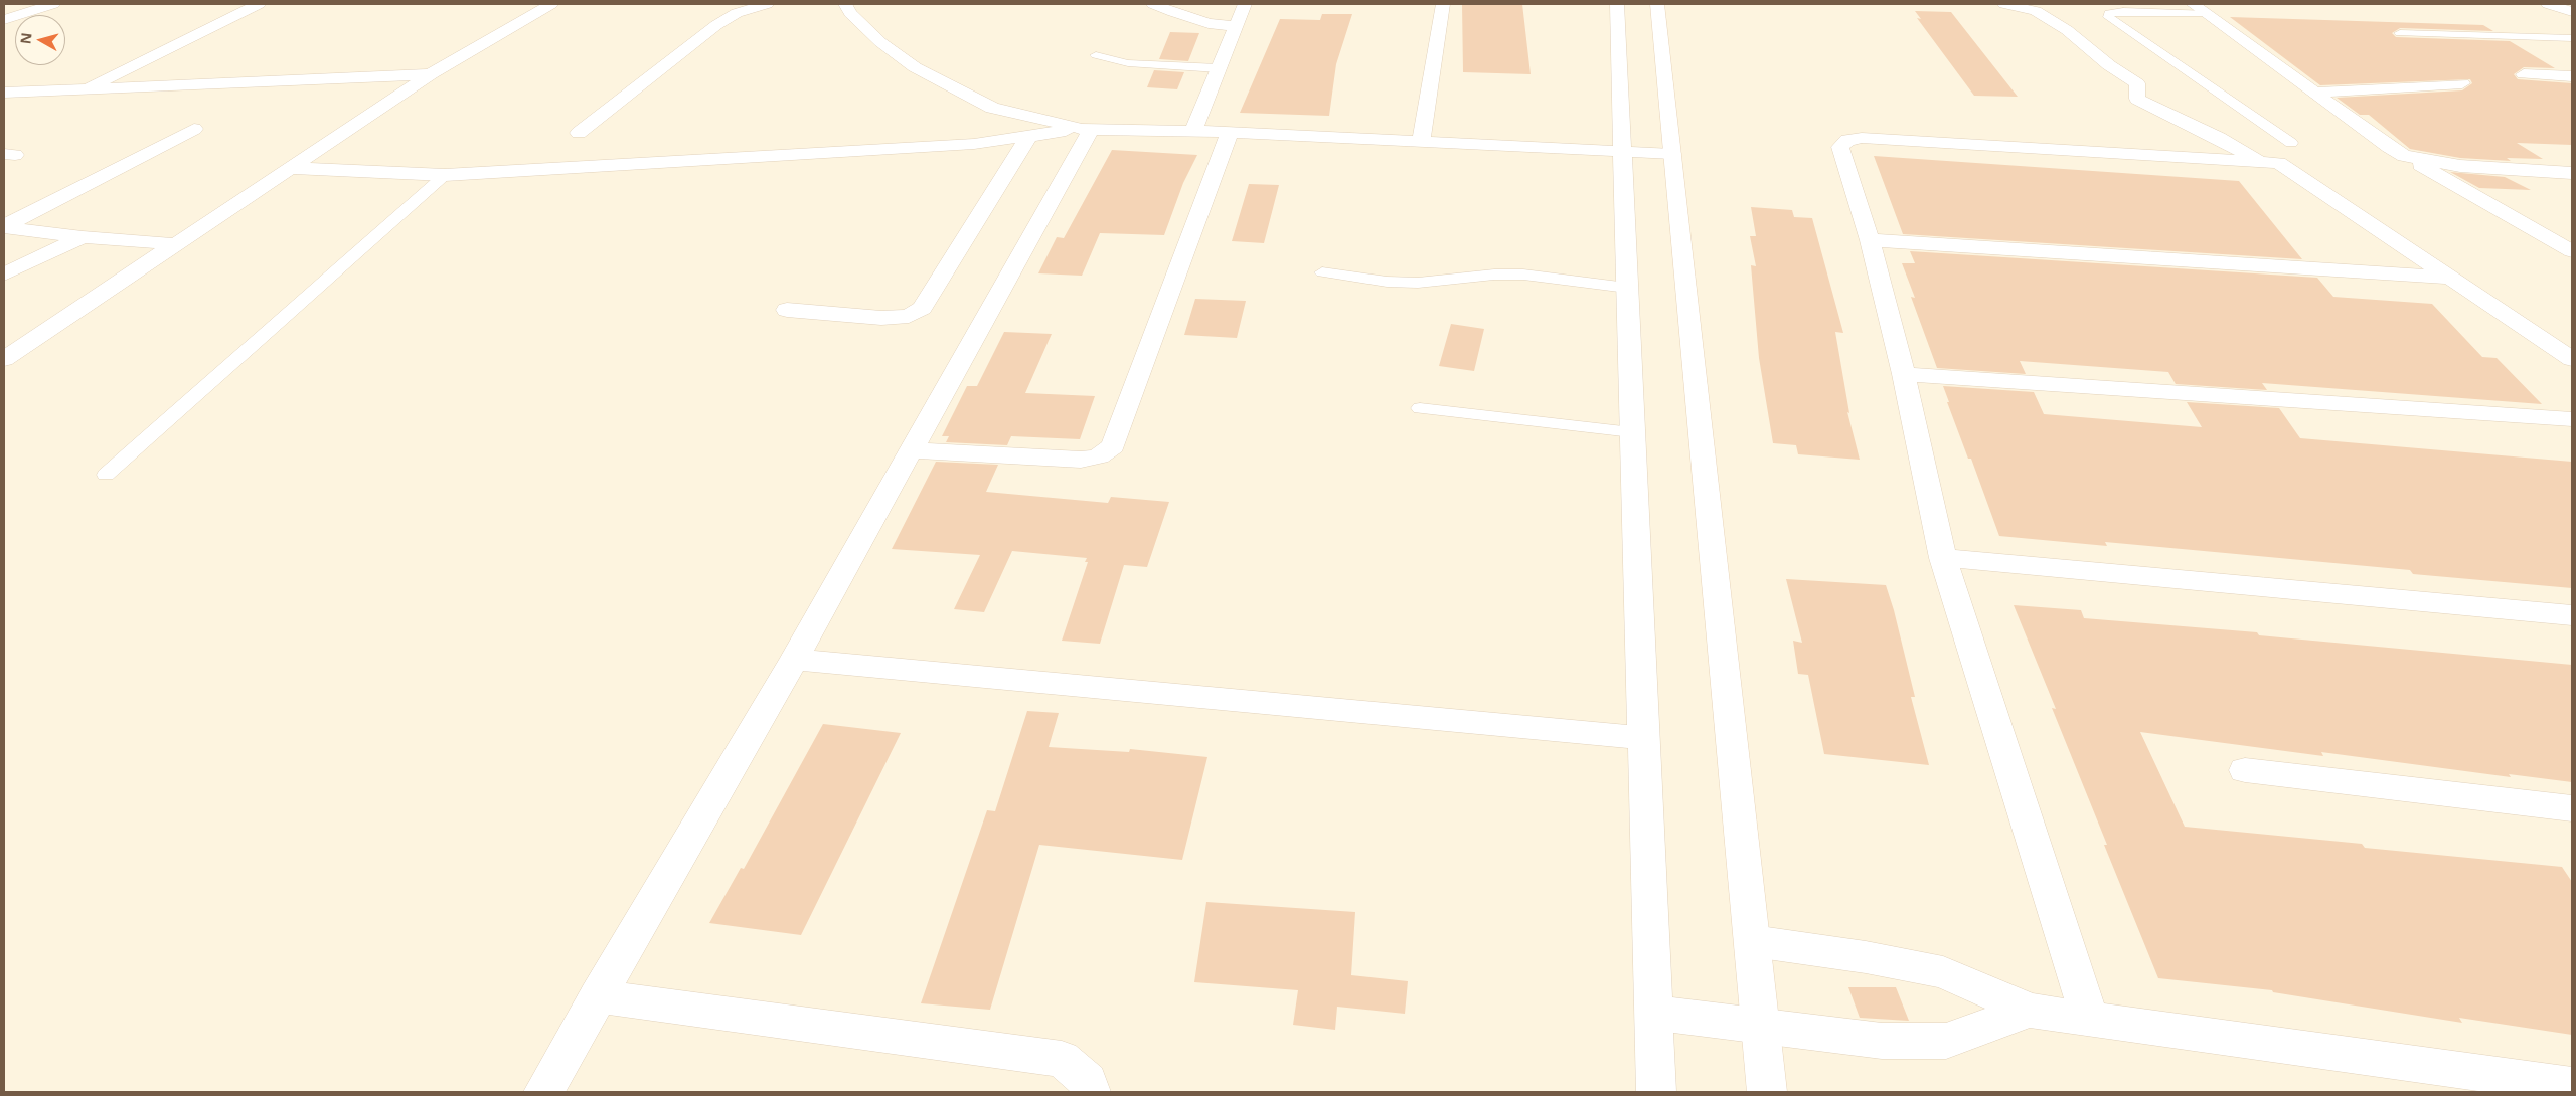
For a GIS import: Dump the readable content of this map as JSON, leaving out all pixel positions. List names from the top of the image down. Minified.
{"north":"left"}
